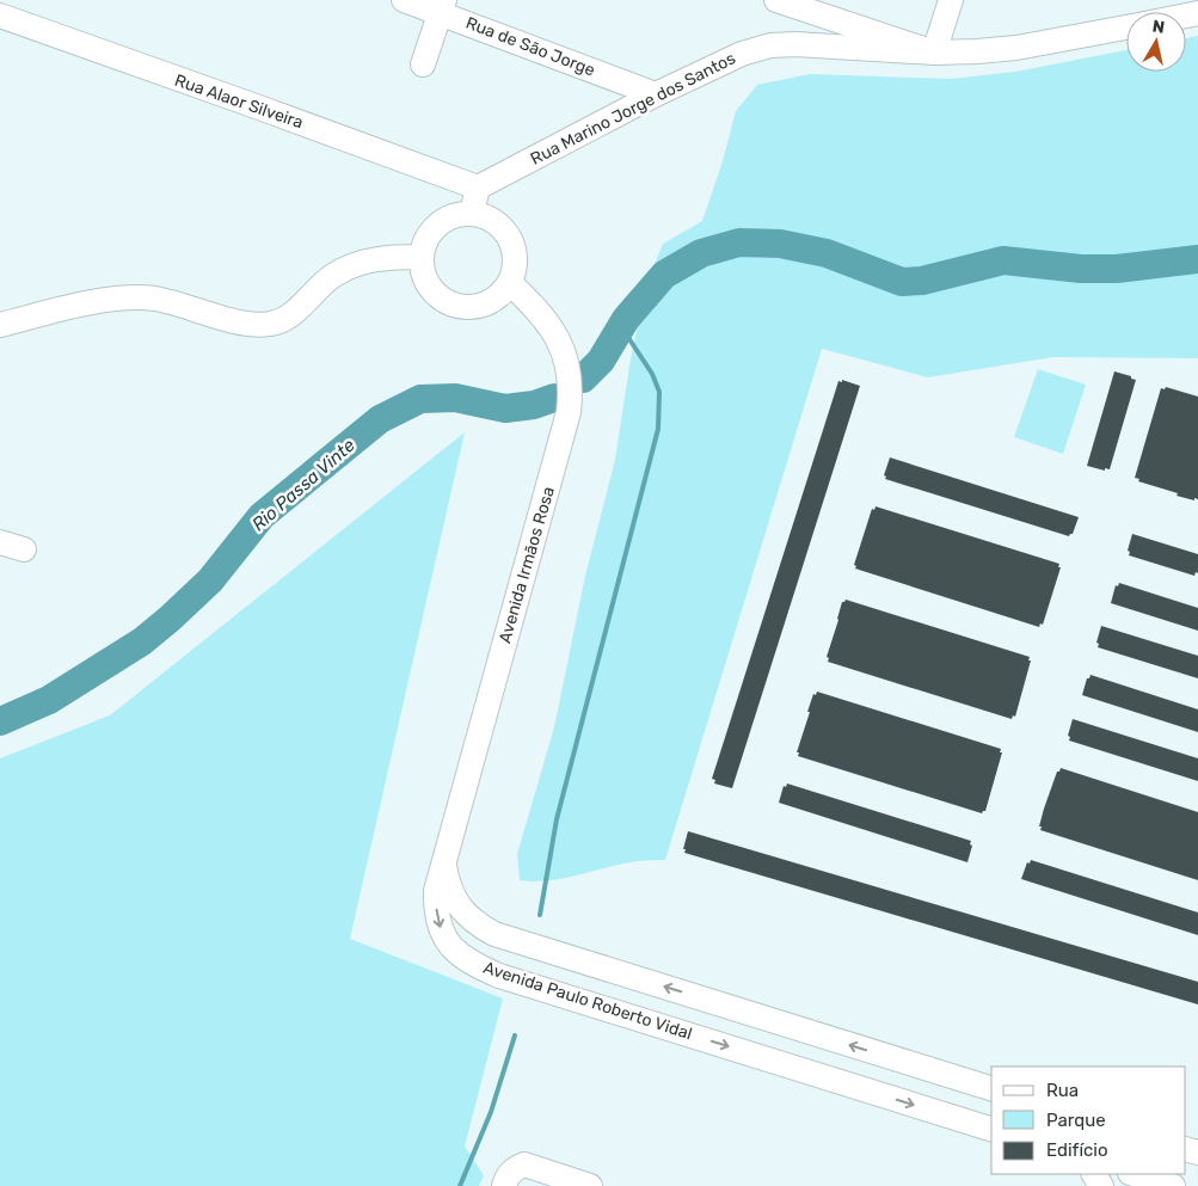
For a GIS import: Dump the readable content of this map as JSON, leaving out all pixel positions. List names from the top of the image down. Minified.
{"streets":{"street":["Rua de São Jorge","Rua Alaor Silveira","Rua Marino Jorge dos Santos","Avenida Irmãos Rosa","Avenida Paulo Roberto Vidal"]},"crossings":[["Rua de São Jorge","Rua Marino Jorge dos Santos"],["Rua Alaor Silveira","Rua Marino Jorge dos Santos"],["Avenida Irmãos Rosa","Avenida Paulo Roberto Vidal"]],"water":["Rio Passa Vinte"],"legend":["Rua","Parque","Edifício"],"north":"top"}
